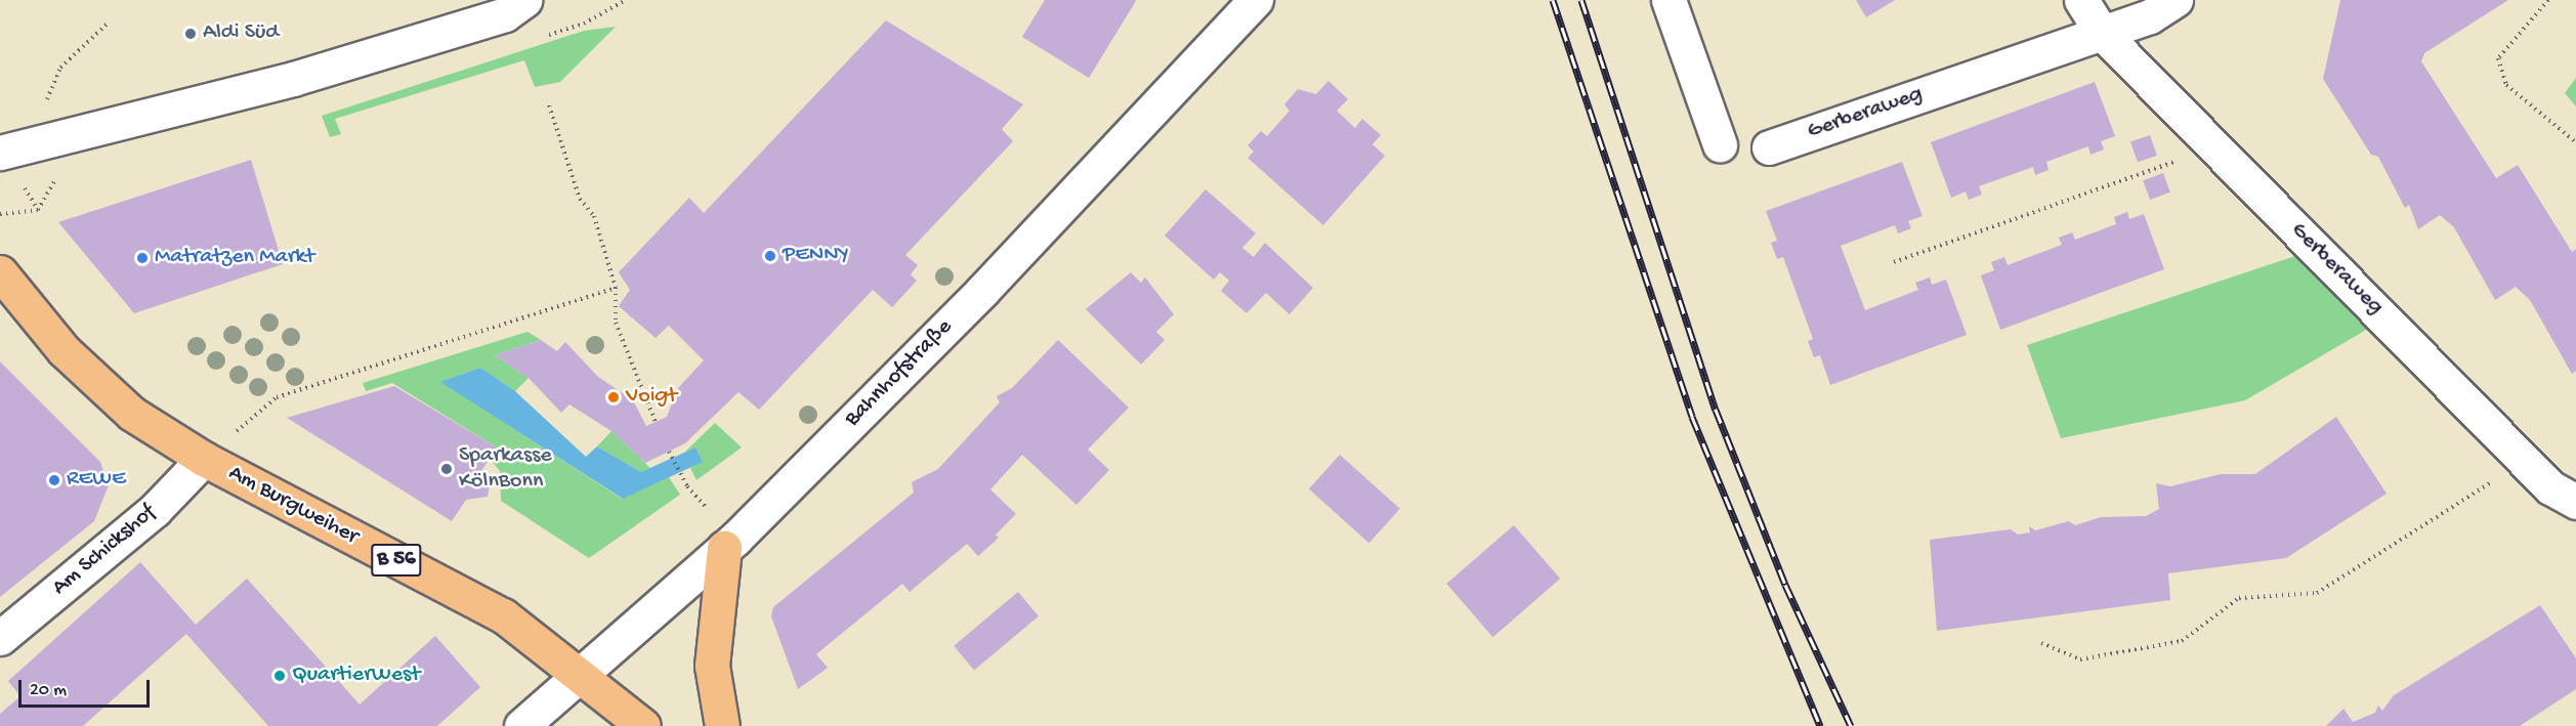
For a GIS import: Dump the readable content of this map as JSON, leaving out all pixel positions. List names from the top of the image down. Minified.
{"streets":{"main road":["Am Burgweiher","B 56"],"street":["Gerberaweg","Bahnhofstraße","Am Schickshof"]},"crossings":[["Bahnhofstraße","Am Burgweiher"],["Am Burgweiher","Am Schickshof"]],"places":["Aldi Süd","PENNY","Matratzen Markt","Voigt","Sparkasse KölnBonn","REWE","QuartierWest"],"scale_bar":"20 m"}
